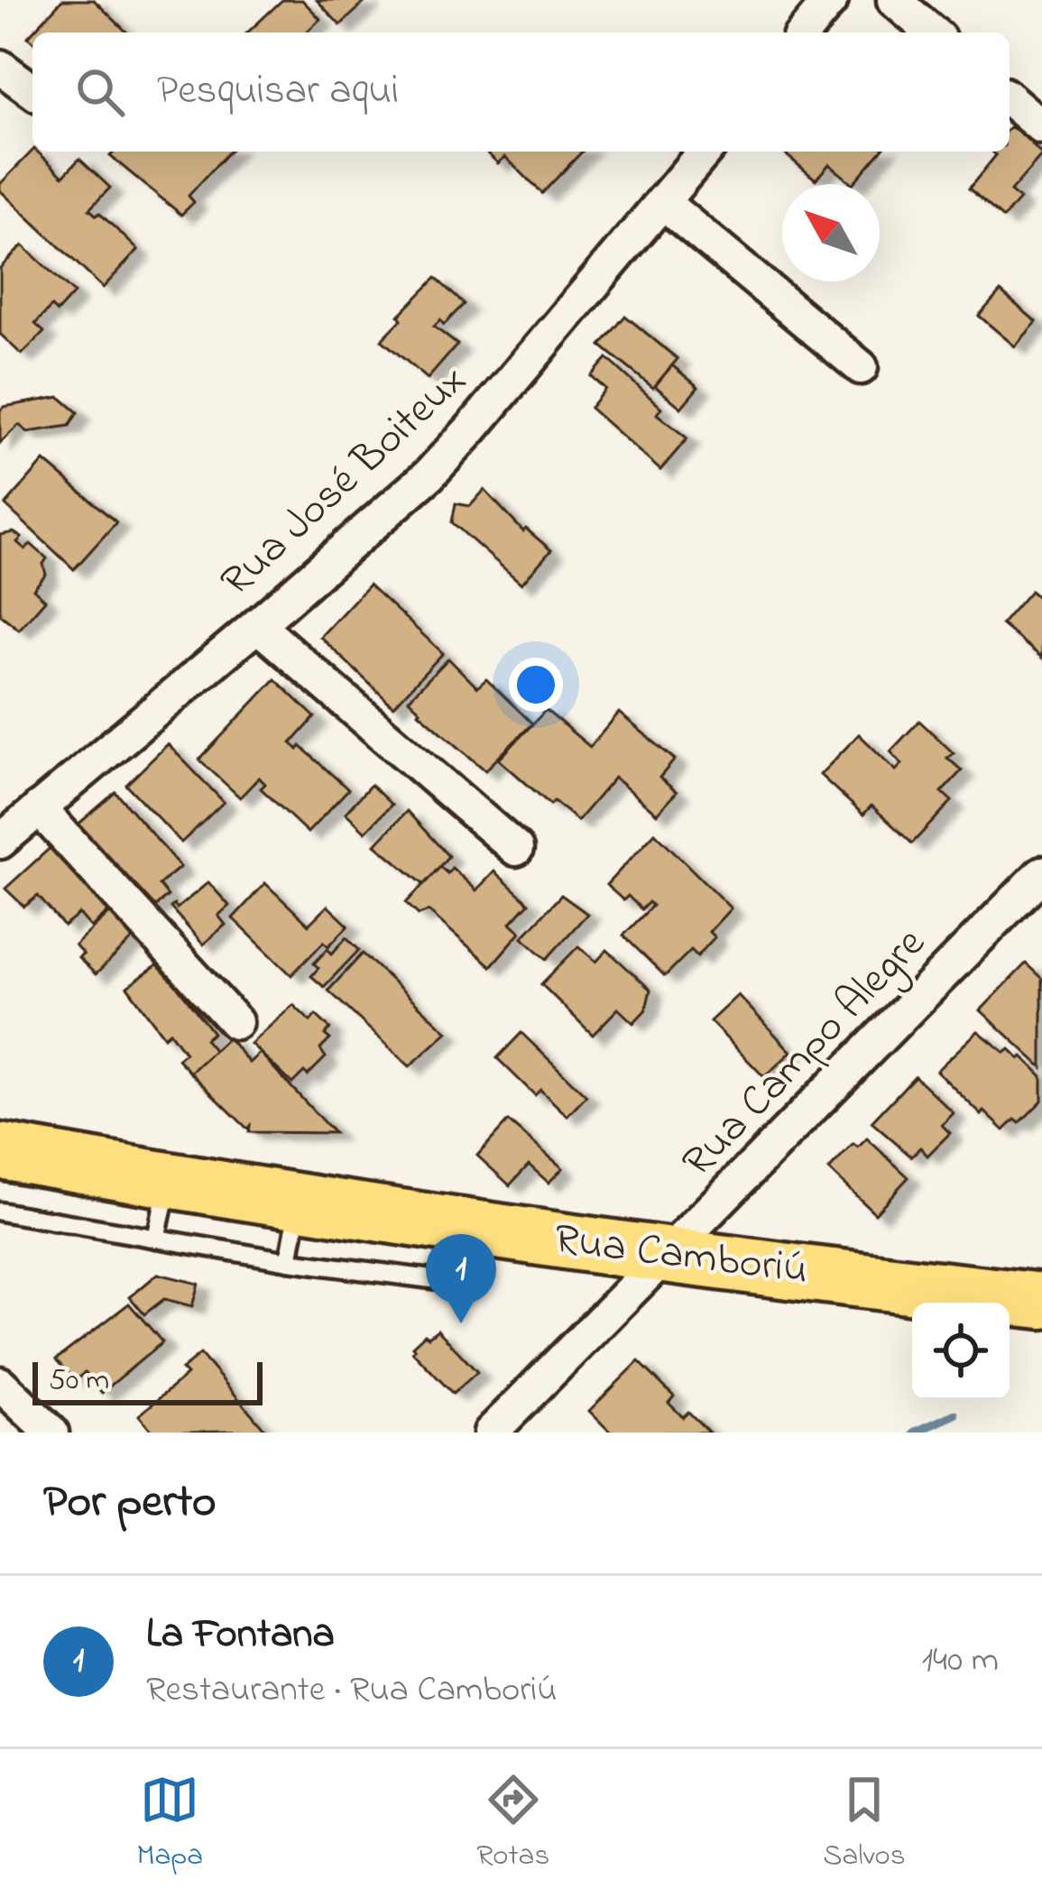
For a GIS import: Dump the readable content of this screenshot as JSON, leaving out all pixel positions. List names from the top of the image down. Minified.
{"streets":{"main road":["Rua Camboriú"],"street":["Rua José Boiteux","Rua Campo Alegre"]},"crossings":[["Rua Campo Alegre","Rua Camboriú"]],"scale_bar":"50 m","north":"top left","page":{"search":"Pesquisar aqui","pins":"1","scale":"50 m","heading":"Por perto","list":[{"mark":"1","name":"La Fontana","note":"Restaurante · Rua Camboriú","value":"140 m"}],"nav":["Mapa","Rotas","Salvos"]}}
